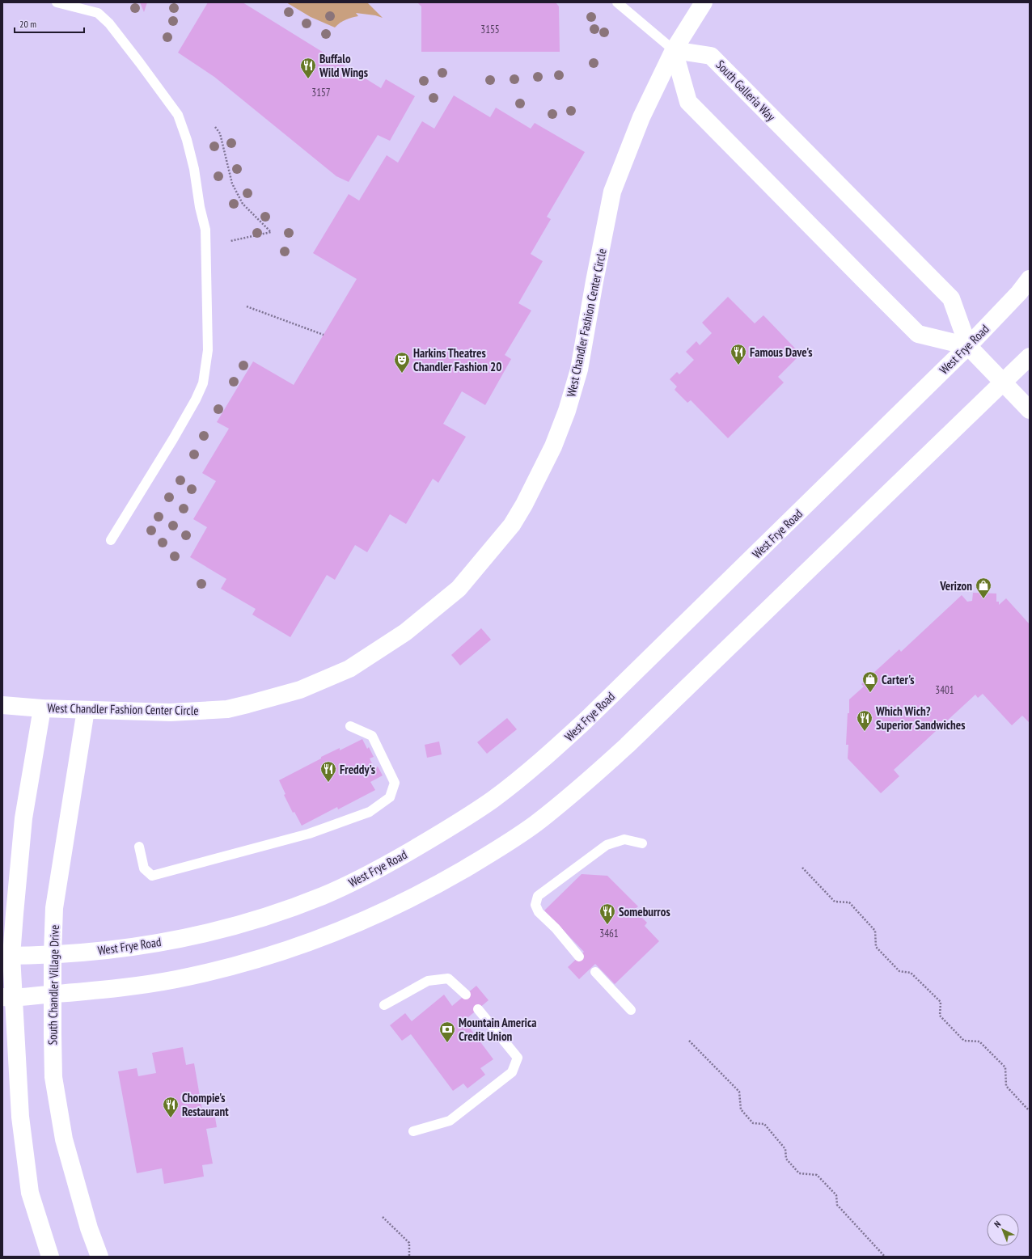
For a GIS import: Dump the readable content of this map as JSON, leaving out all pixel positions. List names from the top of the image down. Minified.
{"streets":{"street":["South Galleria Way","West Chandler Fashion Center Circle","West Frye Road","South Chandler Village Drive"]},"crossings":[["South Galleria Way","West Chandler Fashion Center Circle"],["South Galleria Way","West Frye Road"],["West Chandler Fashion Center Circle","South Chandler Village Drive"],["West Frye Road","South Chandler Village Drive"]],"places":{"restaurant":["Buffalo Wild Wings","Famous Dave's","Which Wich? Superior Sandwiches","Freddy's","Someburros","Chompie's Restaurant"],"theatre":["Harkins Theatres Chandler Fashion 20"],"shop":["Verizon","Carter's"],"bank":["Mountain America Credit Union"]},"house_numbers":["3155","3157","3401","3461"],"scale_bar":"20 m","north":"top left"}
